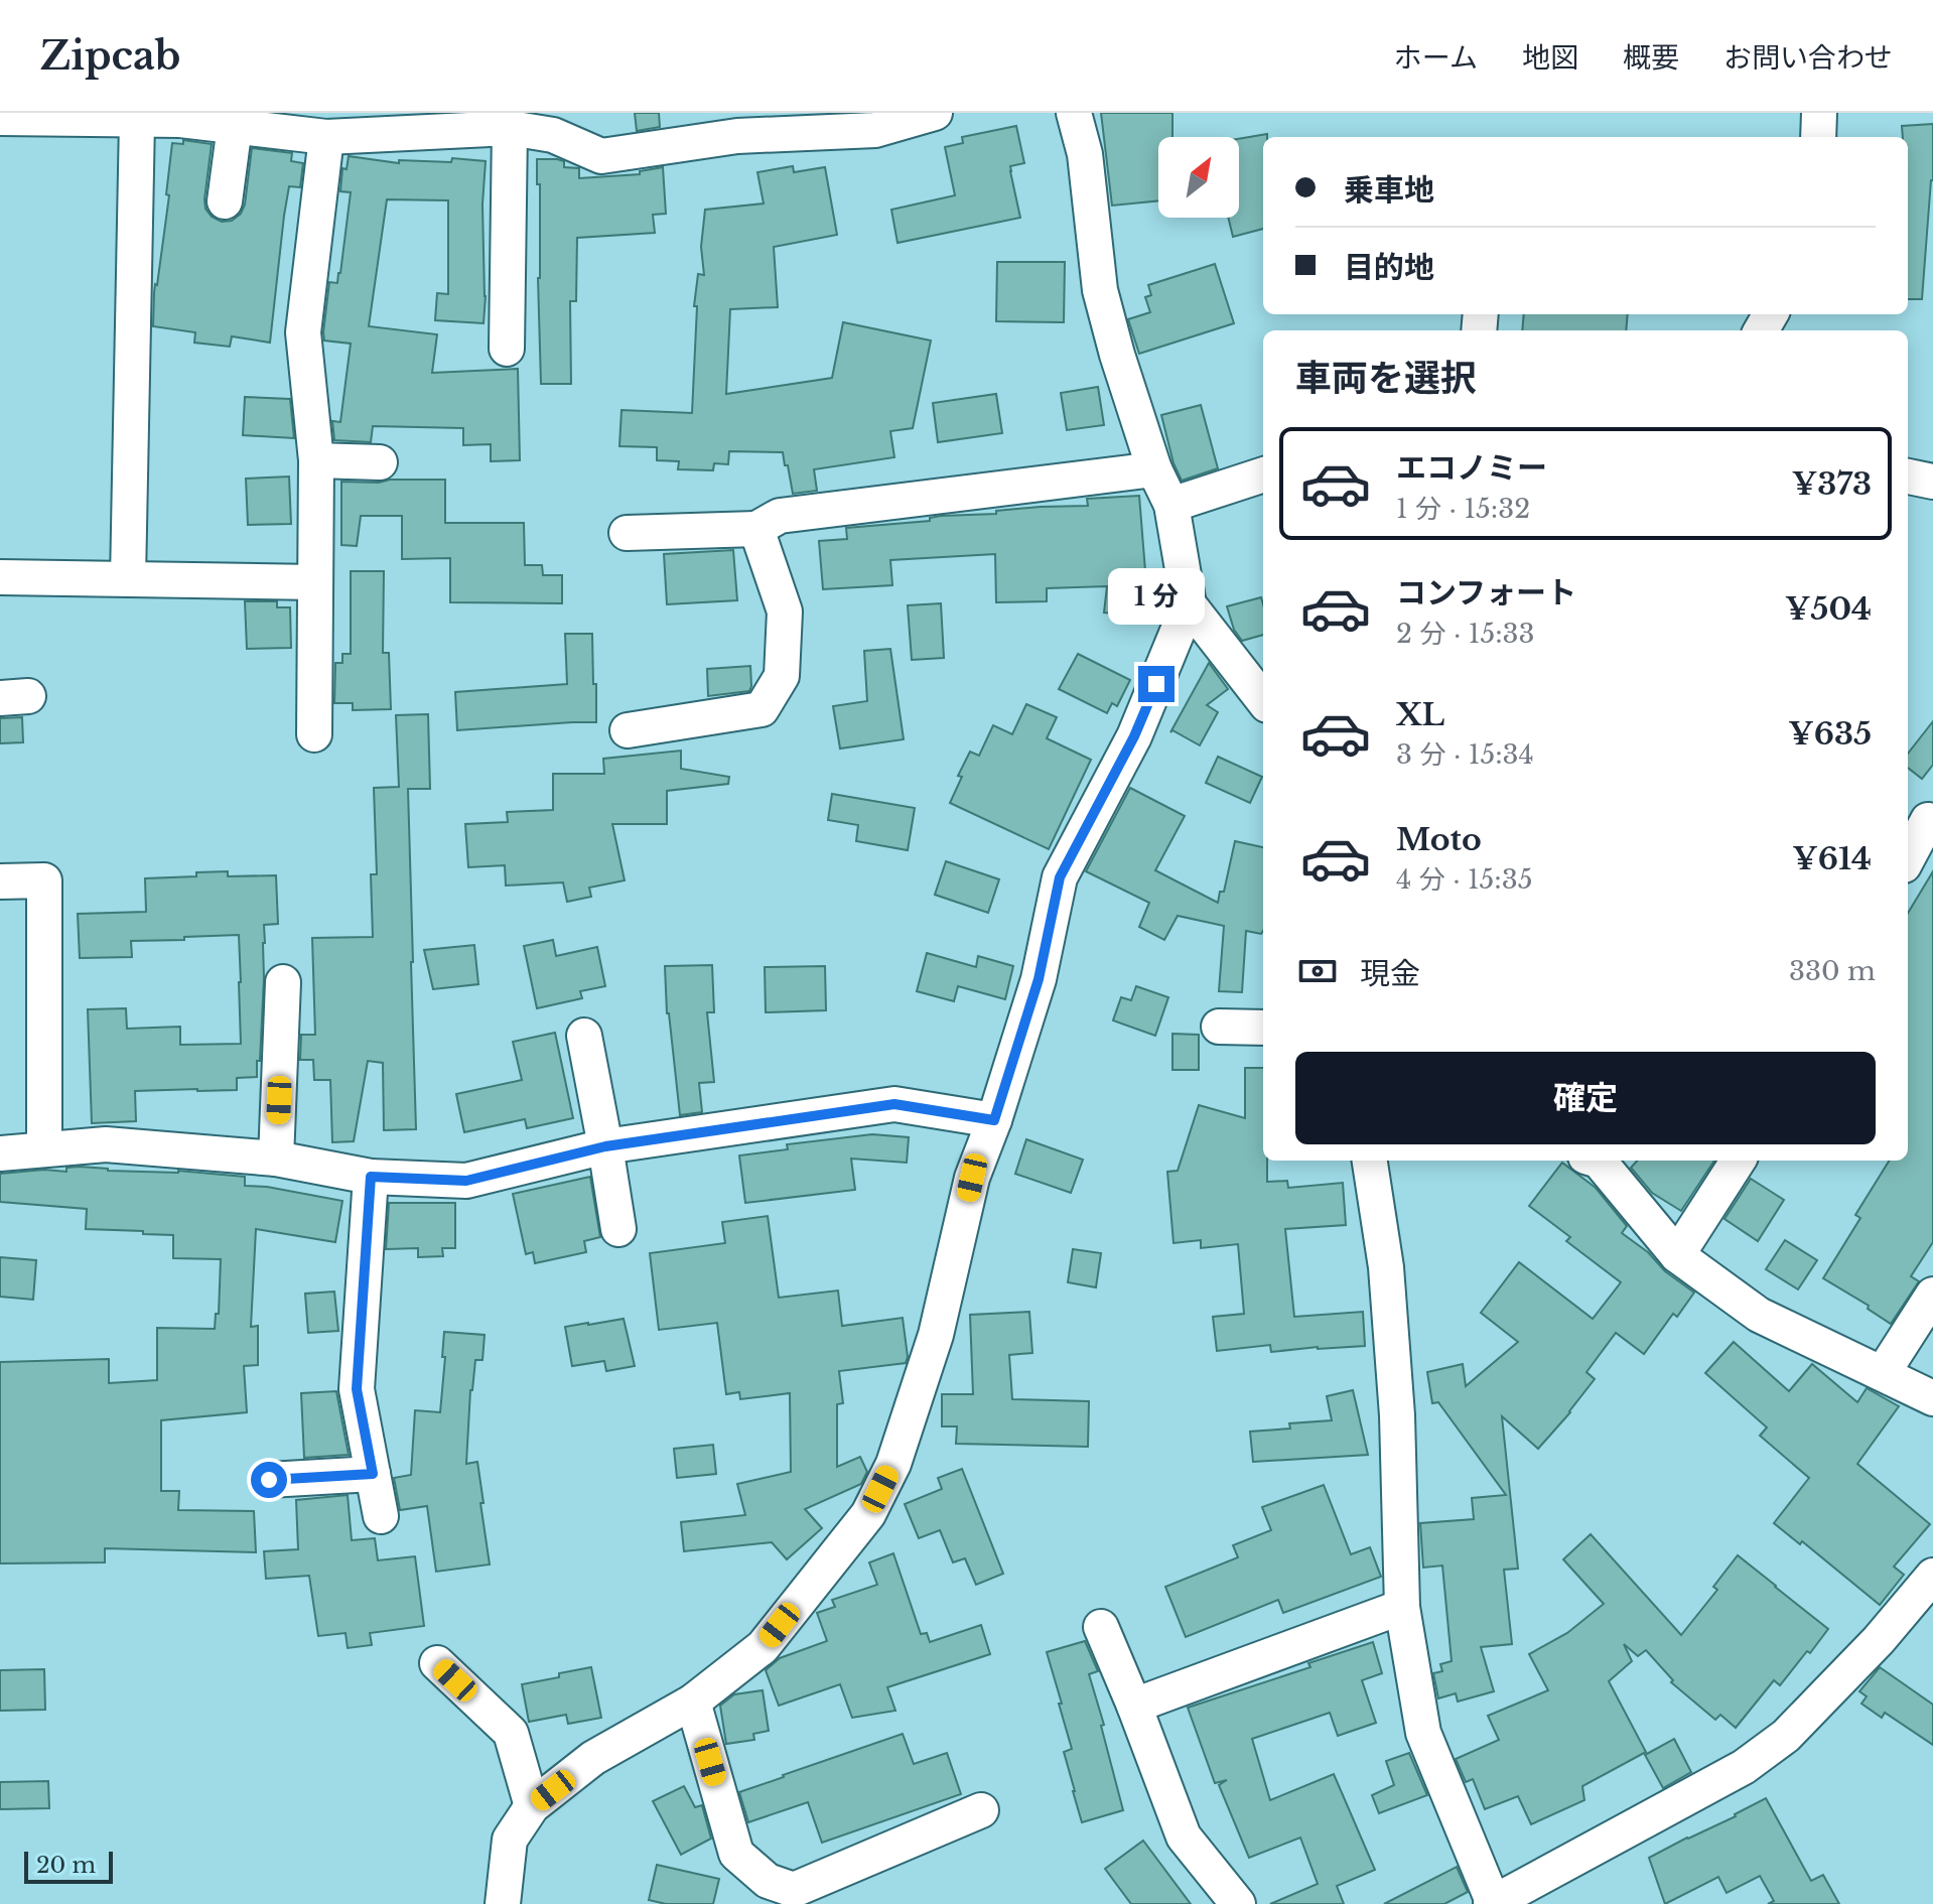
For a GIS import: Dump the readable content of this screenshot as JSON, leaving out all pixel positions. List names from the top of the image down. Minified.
{"scale_bar":"20 m","north":"top right","page":{"header":"Zipcab","nav":["ホーム","地図","概要","お問い合わせ"],"banner":["乗車地","目的地"],"heading":"車両を選択","list":[{"name":"エコノミー","note":"1 分 · 15:32","value":"¥373"},{"name":"コンフォート","note":"2 分 · 15:33","value":"¥504"},{"name":"XL","note":"3 分 · 15:34","value":"¥635"},{"name":"Moto","note":"4 分 · 15:35","value":"¥614"}],"bubble":"1 分","pay":["現金","330 m"],"buttons":"確定","scale":"20 m"}}
